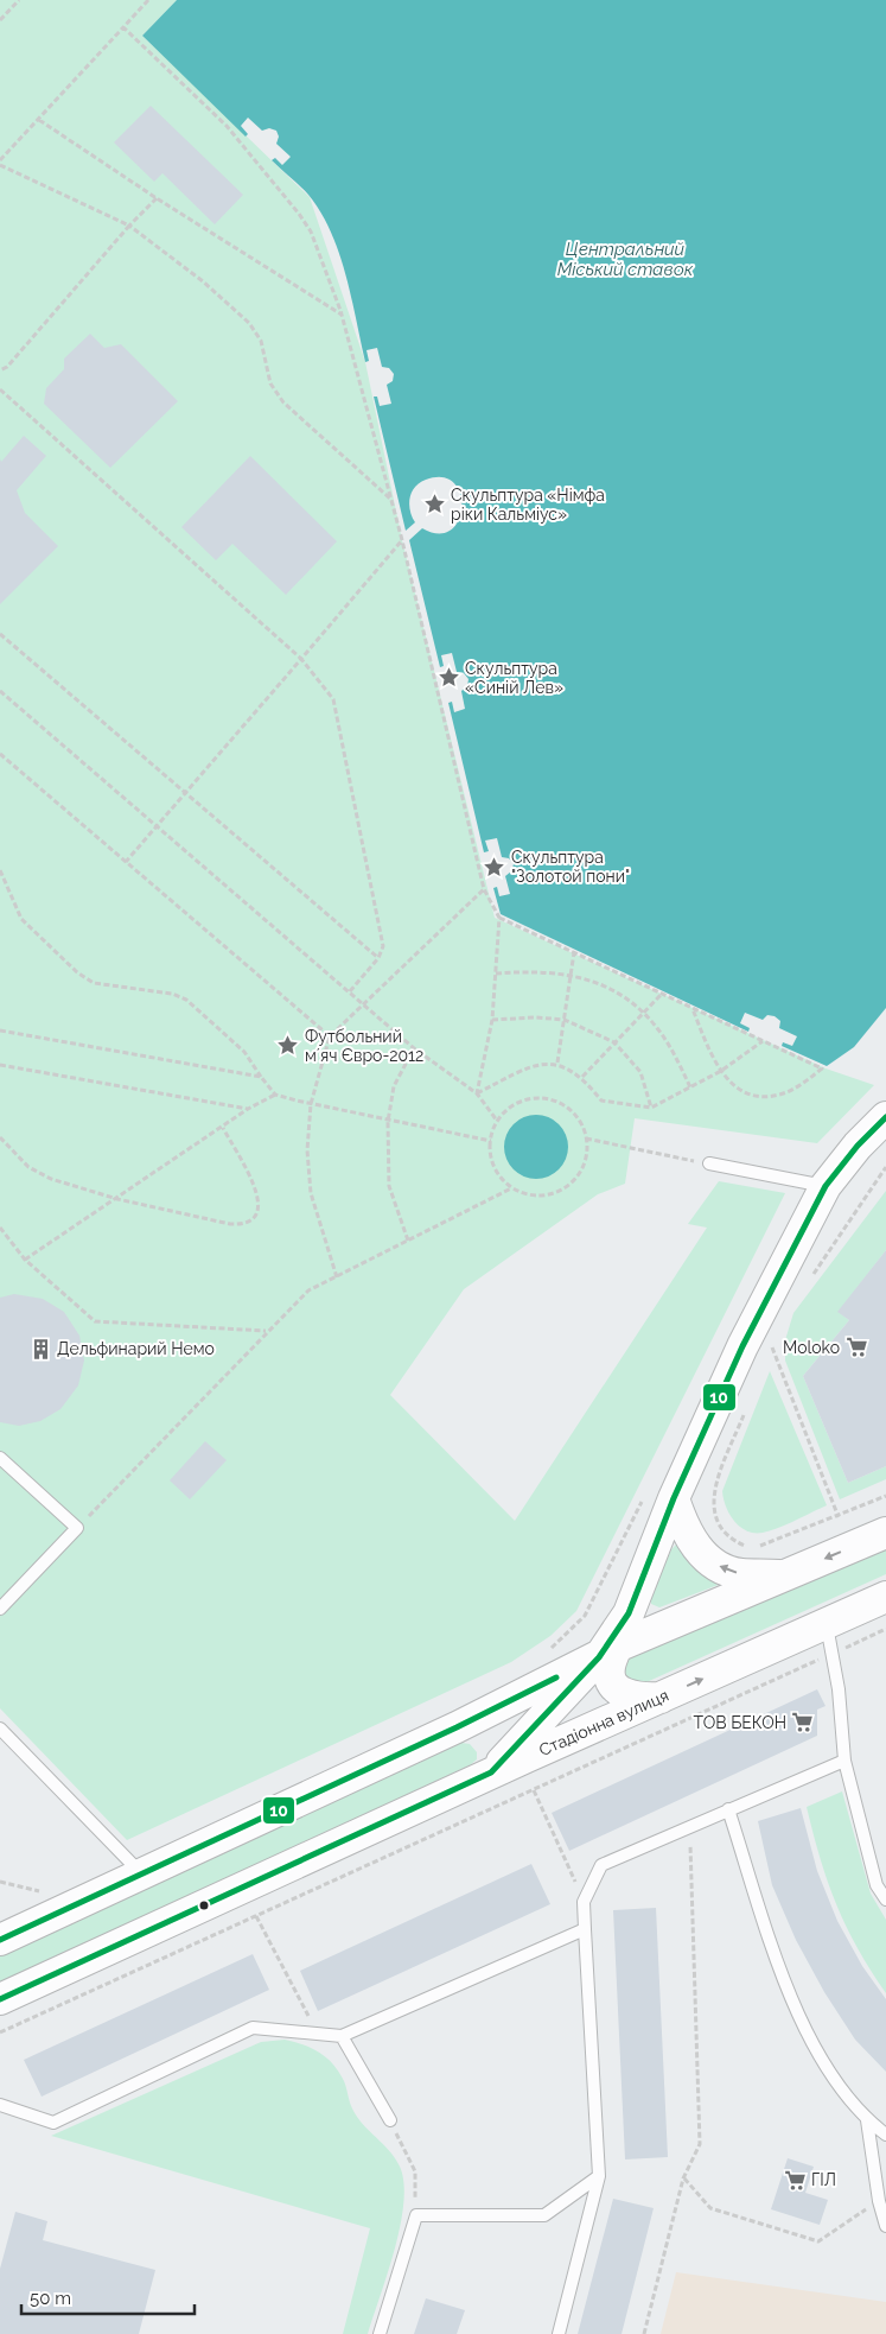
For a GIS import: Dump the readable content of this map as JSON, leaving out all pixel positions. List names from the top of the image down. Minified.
{"streets":{"street":["Стадіонна вулиця"]},"water":["Центральний Міський ставок"],"places":{"place":["Скульптура «Німфа ріки Кальміус»","Скульптура «Синій Лев»","Скульптура \"Золотой пони\"","Футбольний мʼяч Євро-2012"],"supermarket":["Moloko","ТОВ БЕКОН","ГІЛ"],"building":["Дельфинарий Немо"]},"lines":["transit line 10"],"scale_bar":"50 m"}
